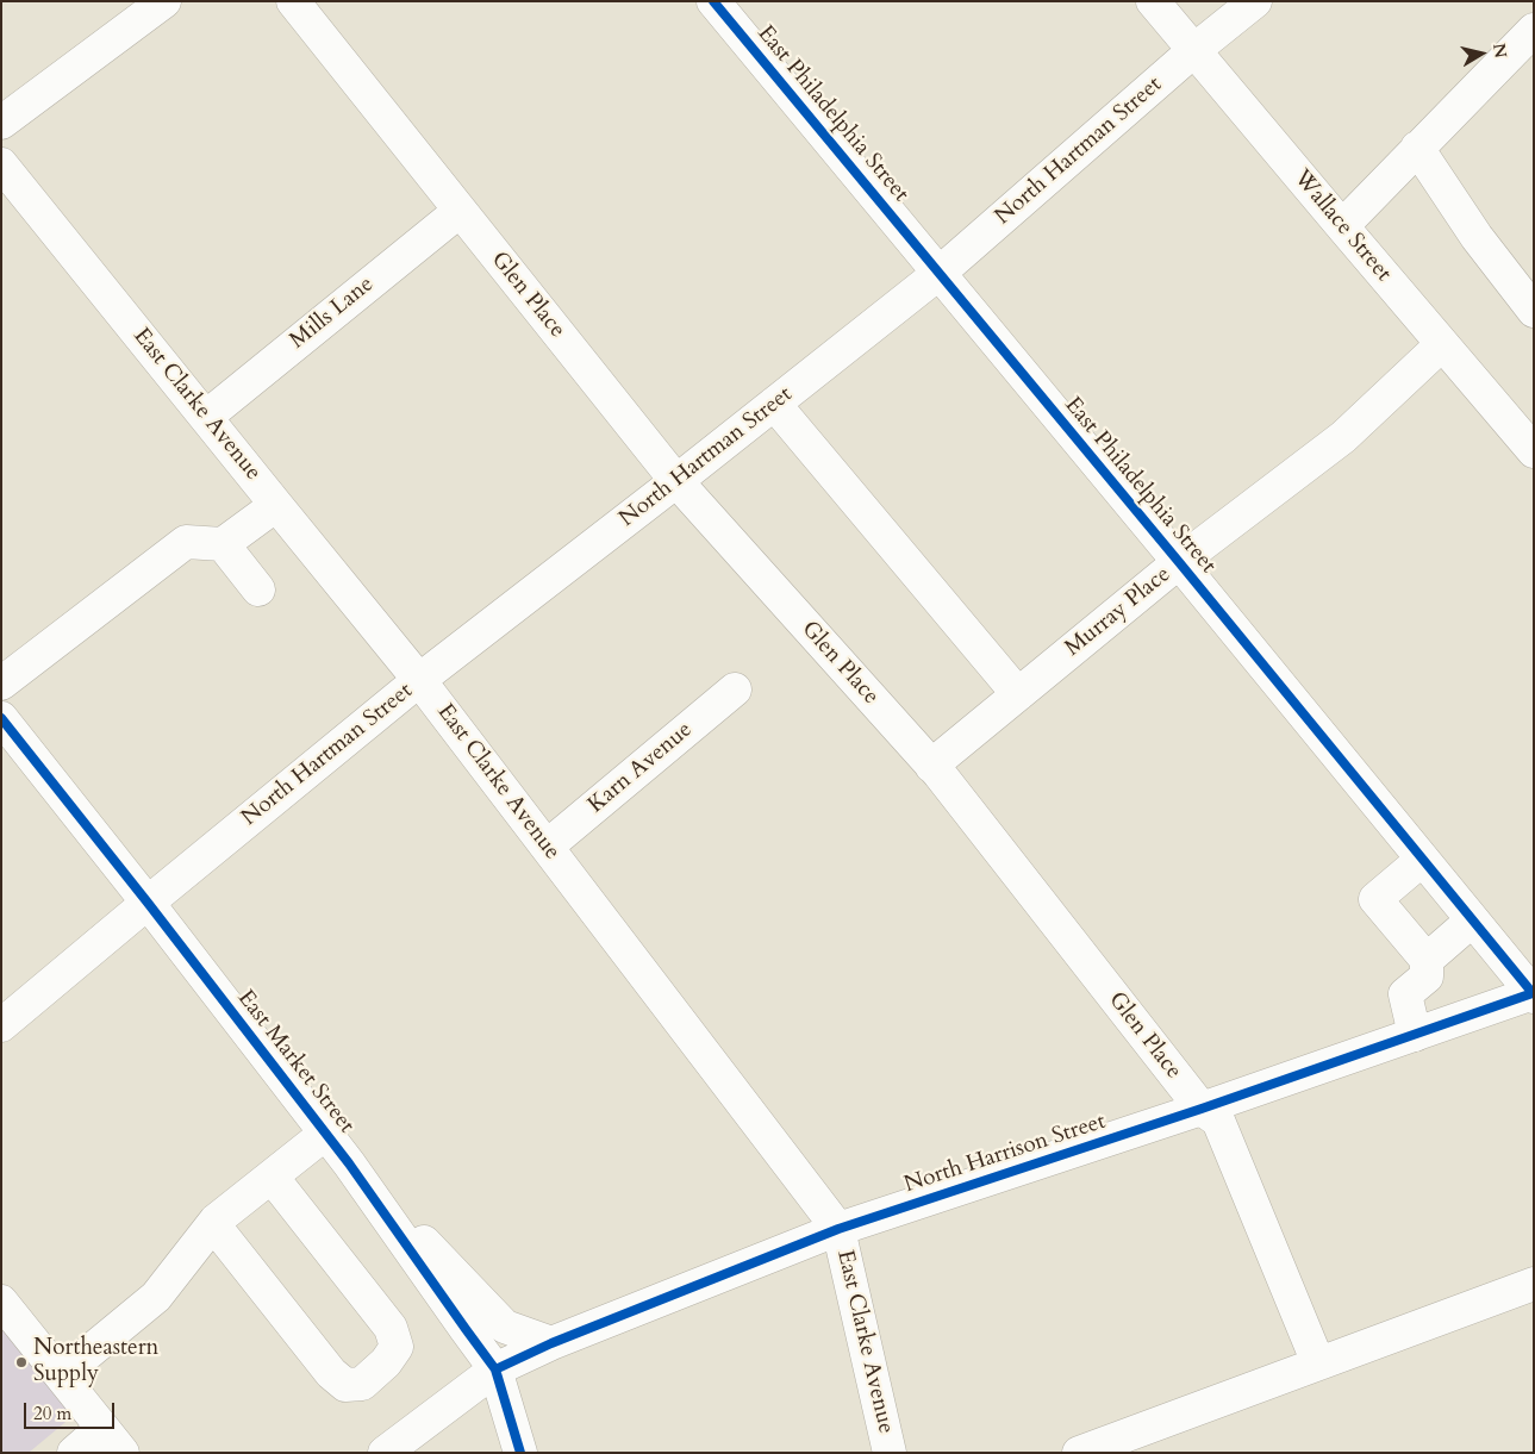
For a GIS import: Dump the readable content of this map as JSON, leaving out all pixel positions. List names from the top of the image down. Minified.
{"streets":{"street":["East Philadelphia Street","North Hartman Street","Wallace Street","Glen Place","Mills Lane","East Clarke Avenue","Murray Place","Karn Avenue","East Market Street","North Harrison Street"]},"crossings":[["East Philadelphia Street","North Hartman Street"],["East Philadelphia Street","Murray Place"],["East Philadelphia Street","North Harrison Street"],["North Hartman Street","Wallace Street"],["North Hartman Street","Glen Place"],["North Hartman Street","East Clarke Avenue"],["North Hartman Street","East Market Street"],["Wallace Street","Murray Place"],["Glen Place","Mills Lane"],["Glen Place","Murray Place"],["Glen Place","North Harrison Street"],["Mills Lane","East Clarke Avenue"],["East Clarke Avenue","Karn Avenue"],["East Clarke Avenue","North Harrison Street"],["East Market Street","North Harrison Street"]],"places":["Northeastern Supply"],"scale_bar":"20 m","north":"right"}
